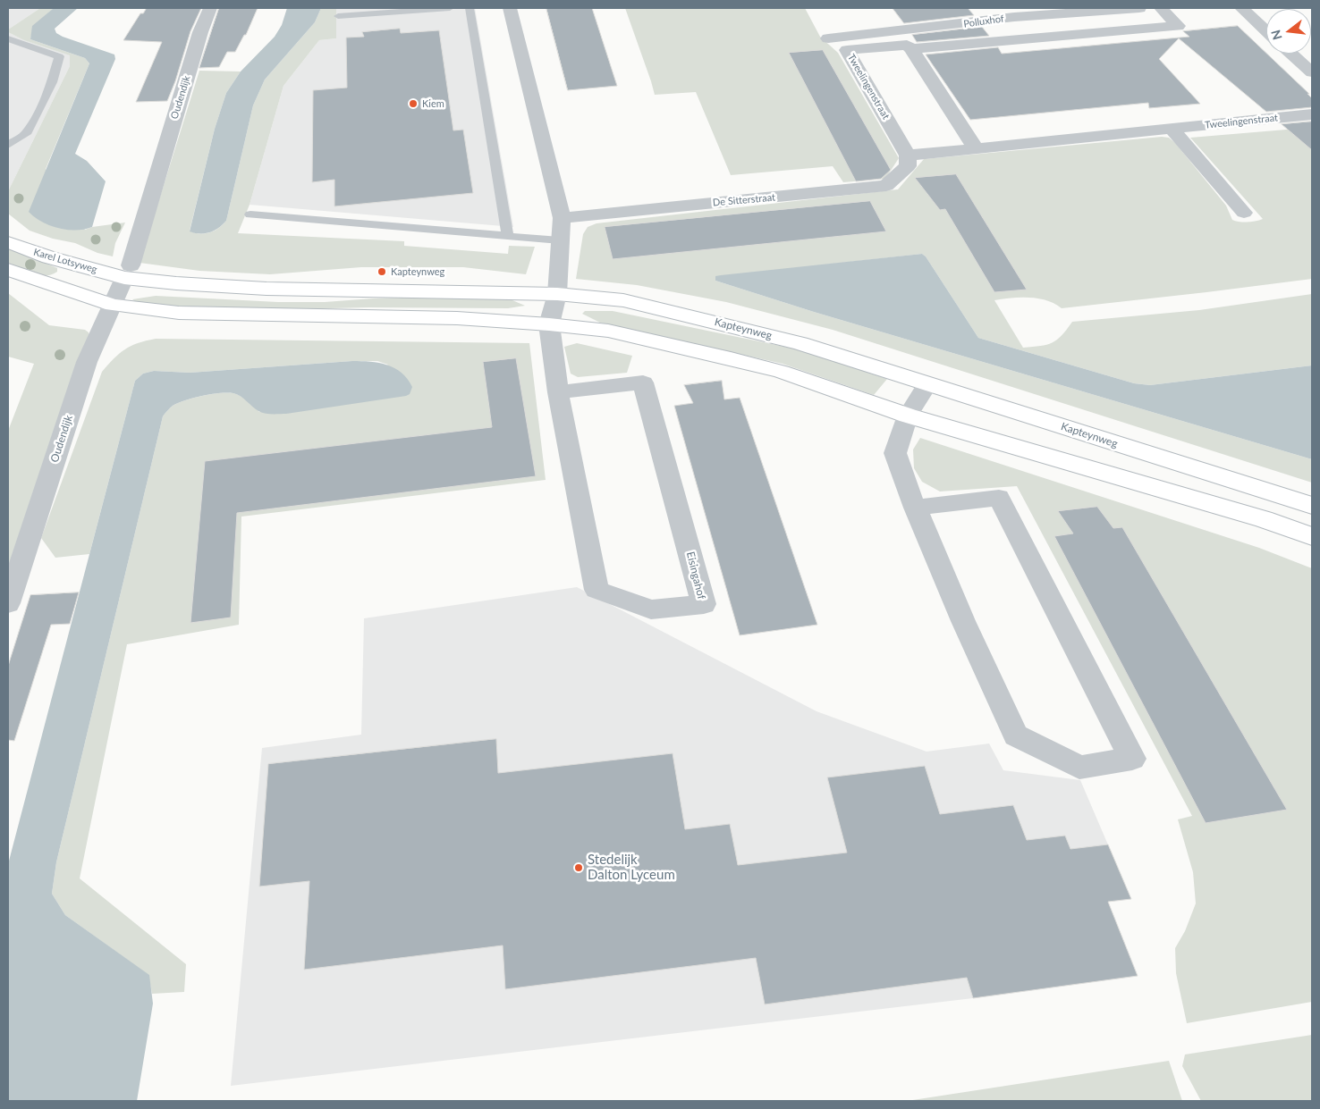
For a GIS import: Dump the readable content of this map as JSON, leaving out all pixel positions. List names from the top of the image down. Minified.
{"streets":{"street":["Polluxhof","Tweelingenstraat","Oudendijk","De Sitterstraat","Karel Lotsyweg","Kapteynweg","Eisingahof"]},"crossings":[["Polluxhof","Tweelingenstraat"],["Tweelingenstraat","De Sitterstraat"],["Oudendijk","Karel Lotsyweg"],["Oudendijk","Kapteynweg"],["Karel Lotsyweg","Kapteynweg"]],"places":["Kiem","Kapteynweg","Stedelijk Dalton Lyceum"],"north":"left"}
